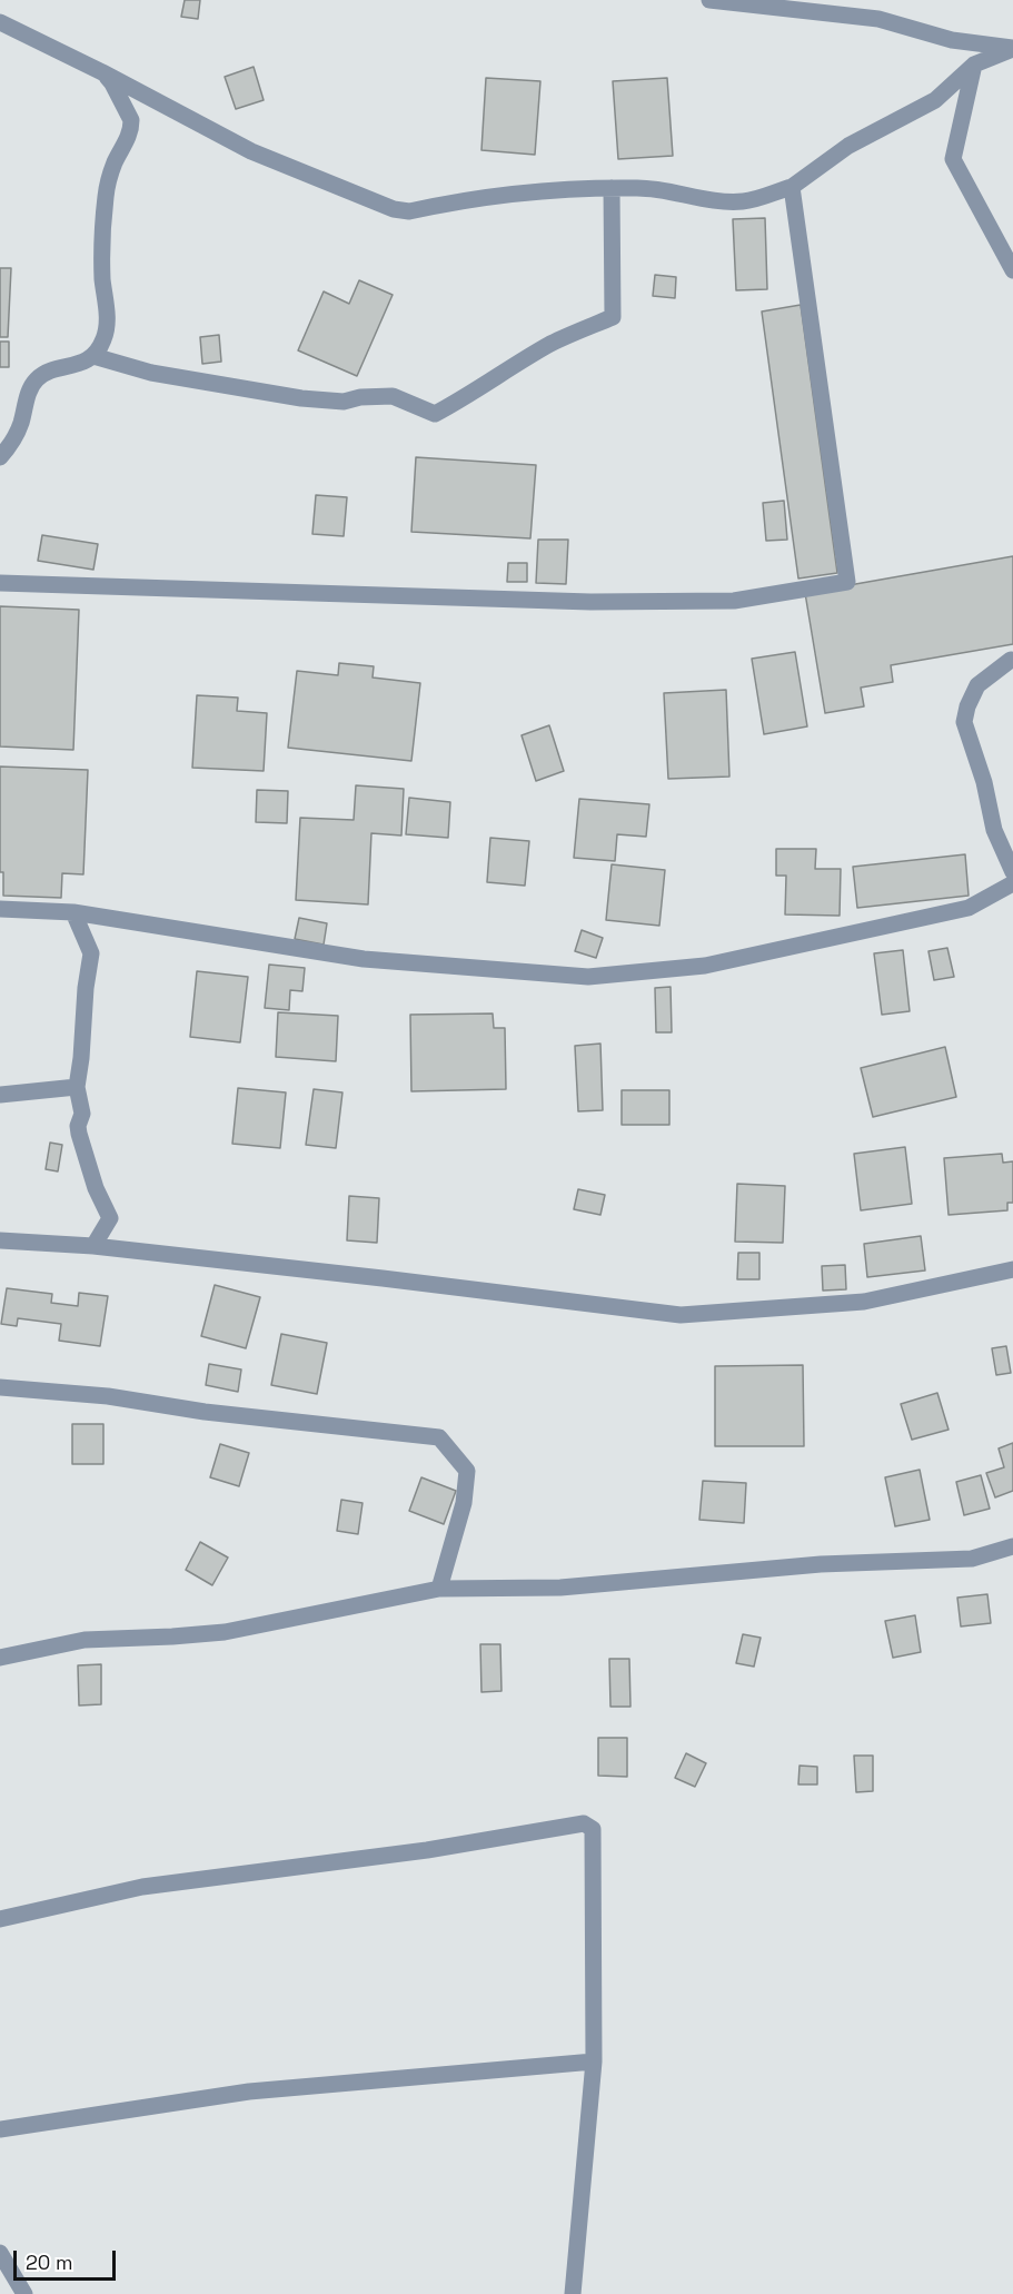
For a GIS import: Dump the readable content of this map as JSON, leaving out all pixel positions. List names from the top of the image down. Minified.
{"scale_bar":"20 m"}
